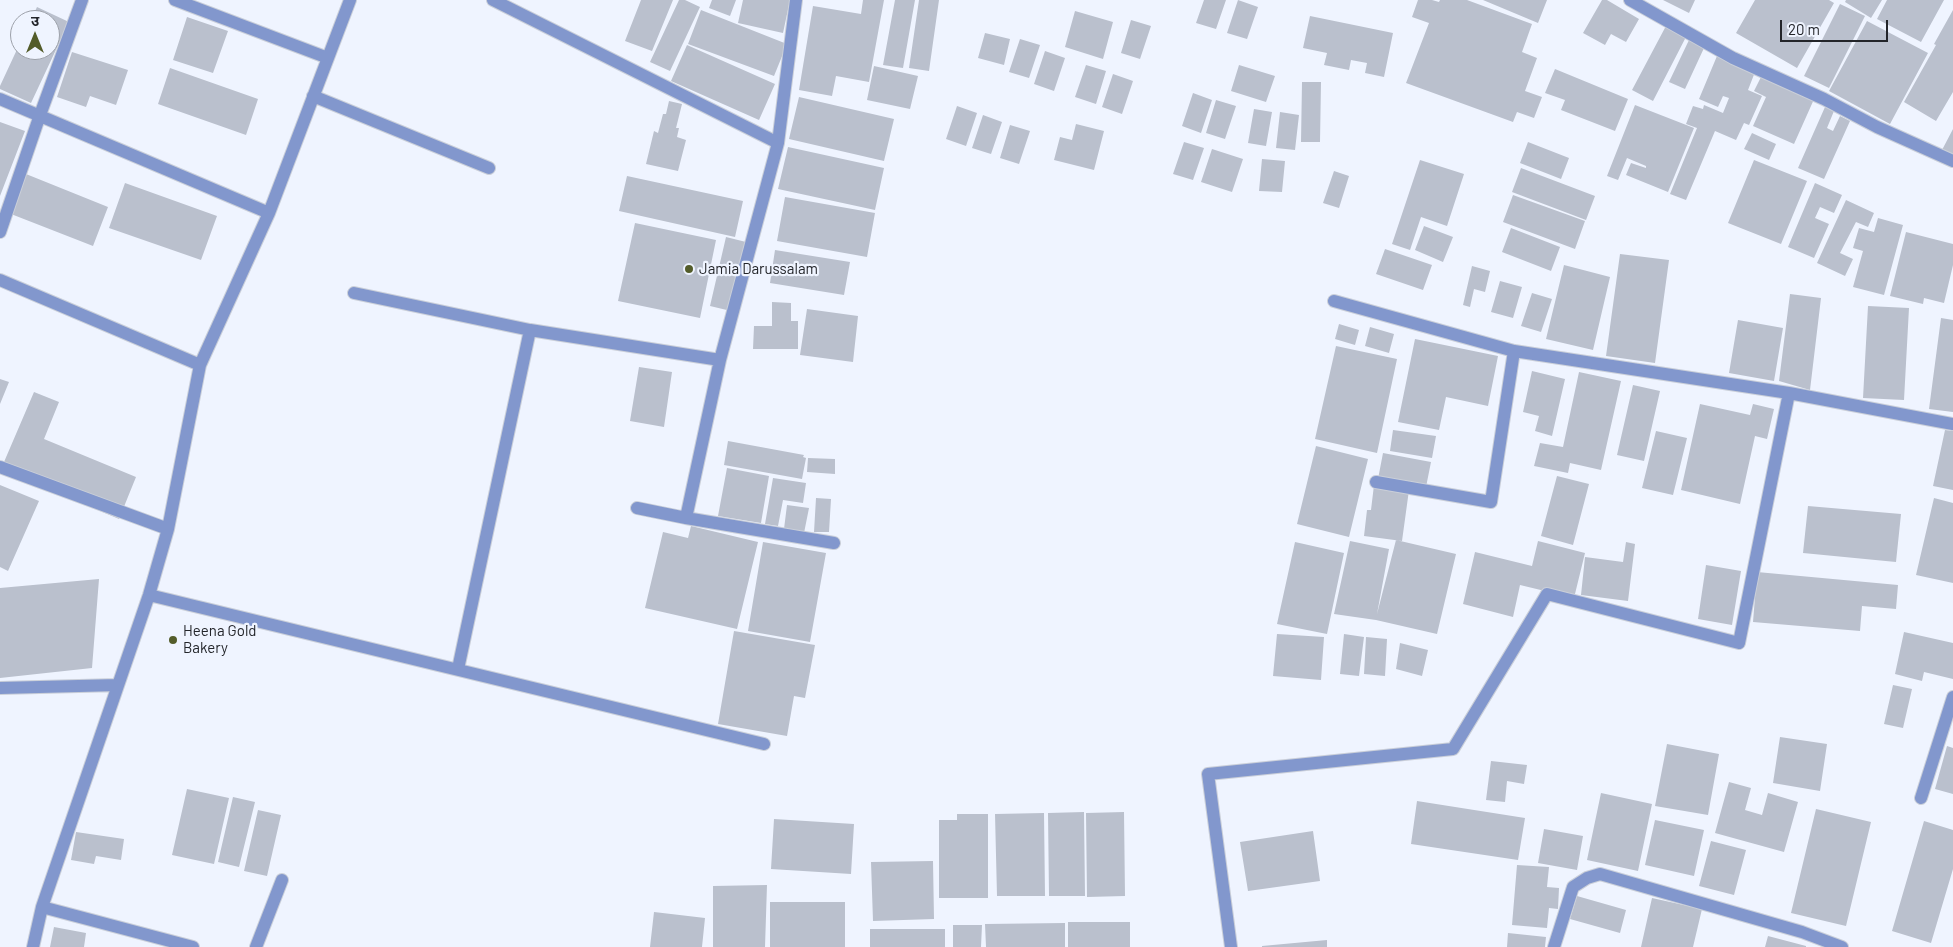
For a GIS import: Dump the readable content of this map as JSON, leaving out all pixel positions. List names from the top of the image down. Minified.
{"places":["Jamia Darussalam","Heena Gold Bakery"],"scale_bar":"20 m","north":"top"}
